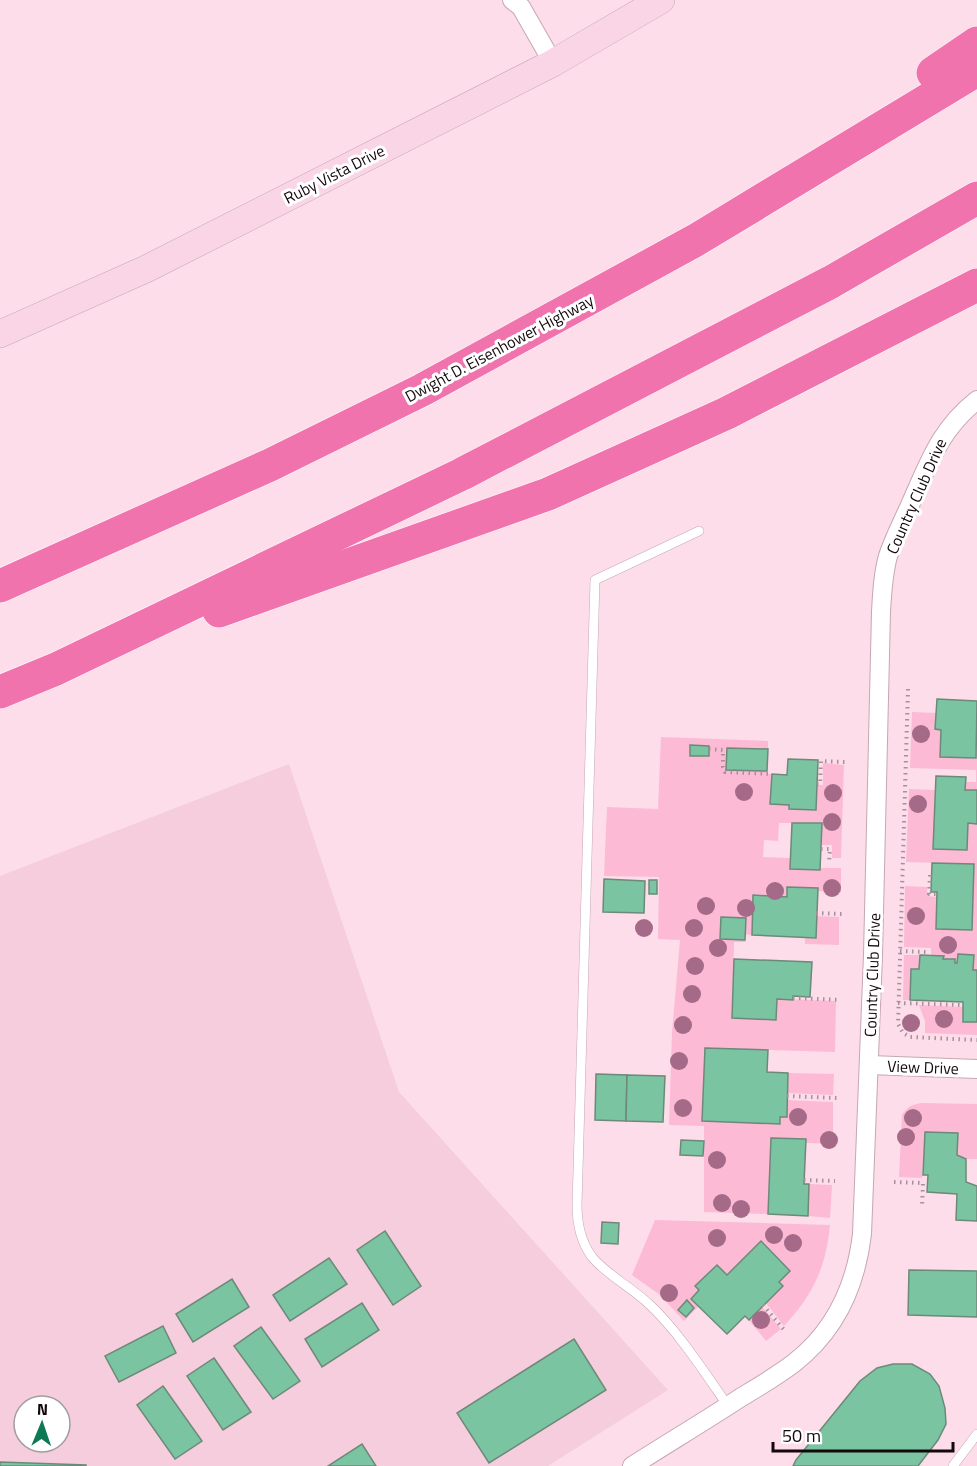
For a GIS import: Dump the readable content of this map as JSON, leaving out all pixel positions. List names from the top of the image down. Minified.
{"streets":{"highway":["Dwight D. Eisenhower Highway"],"street":["Ruby Vista Drive","Country Club Drive","View Drive"]},"crossings":[["Country Club Drive","View Drive"]],"scale_bar":"50 m","north":"top"}
